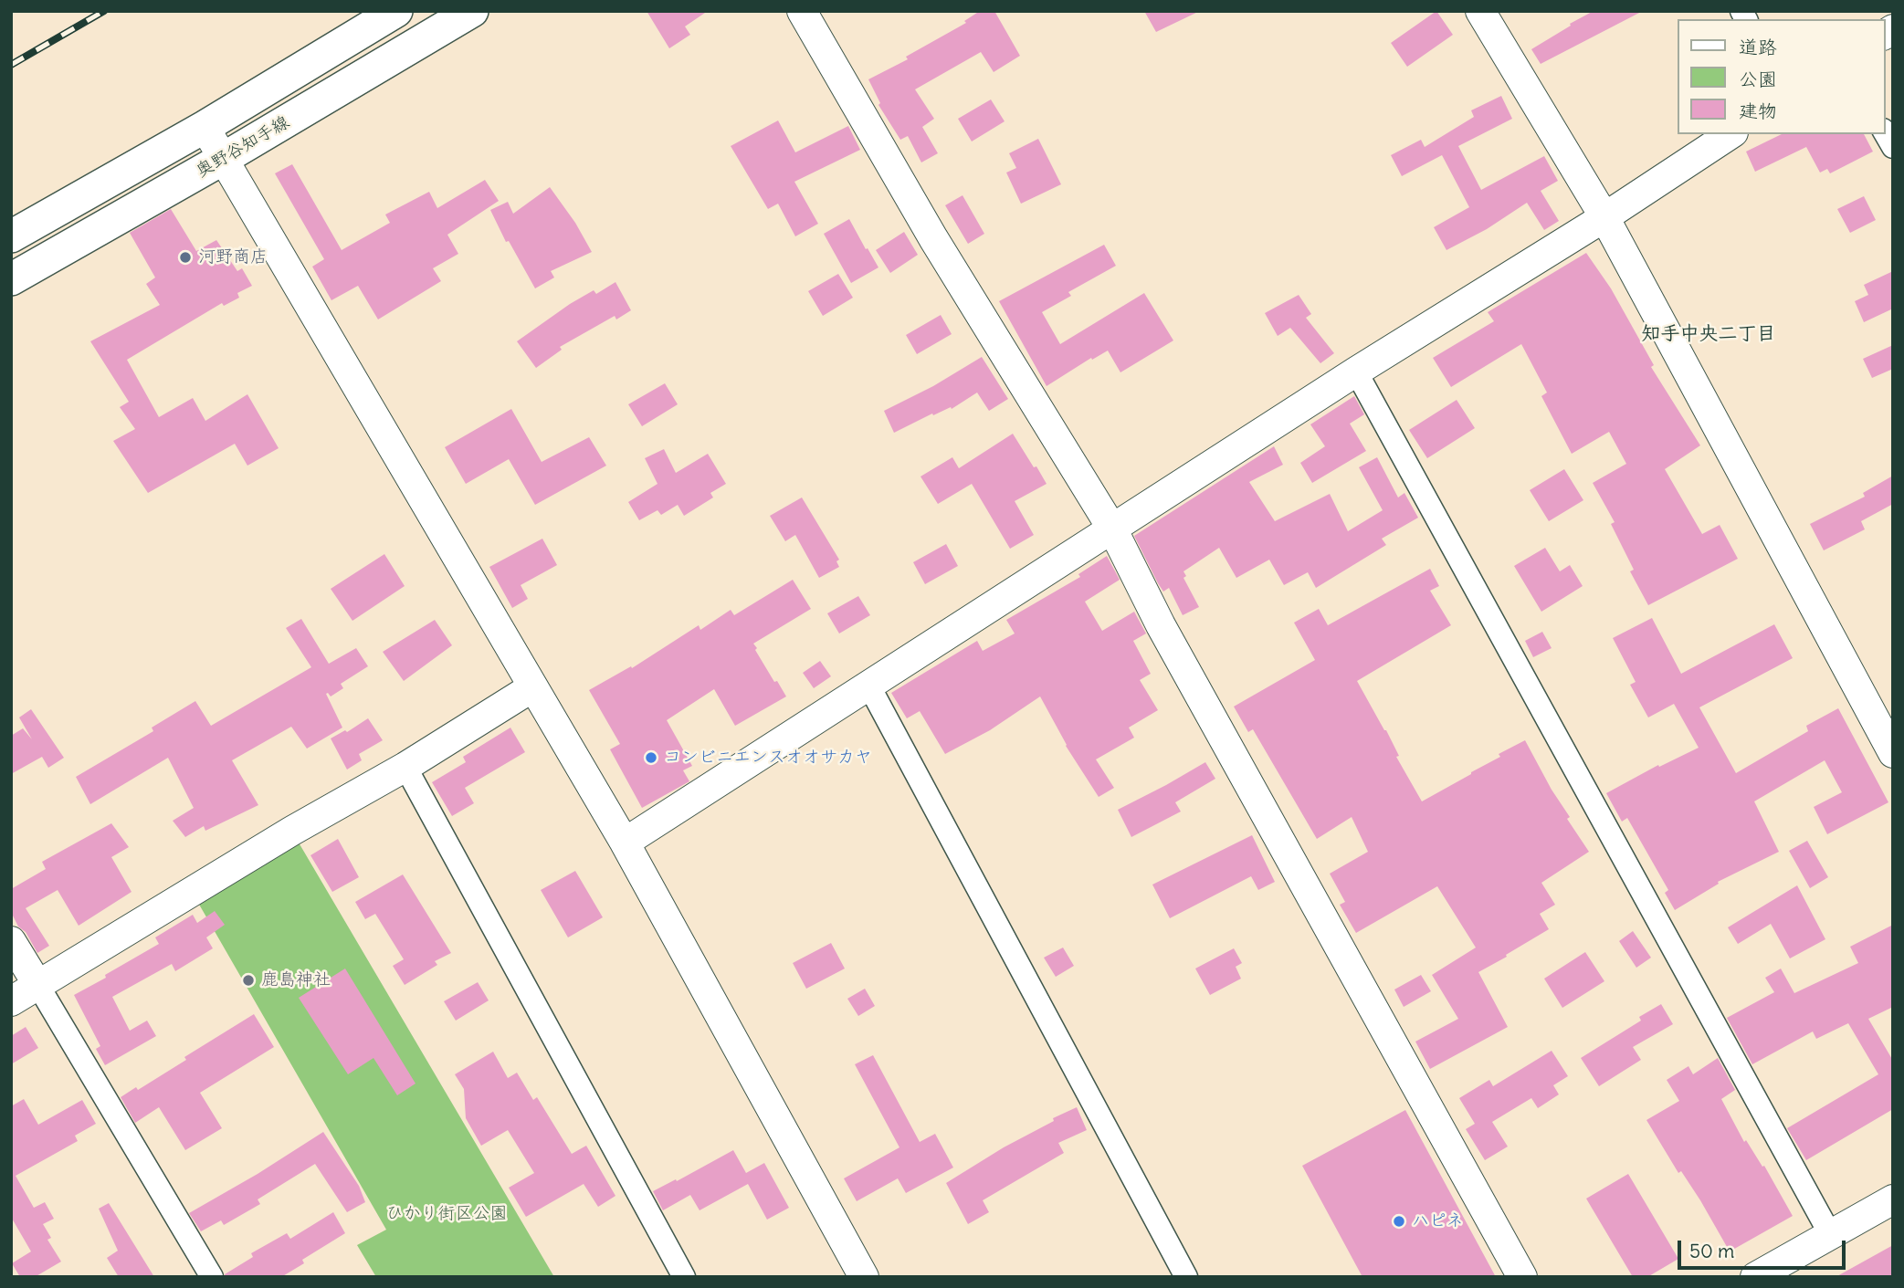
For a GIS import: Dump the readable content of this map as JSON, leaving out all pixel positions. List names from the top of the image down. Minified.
{"streets":{"main road":["奥野谷知手線"]},"districts":["知手中央二丁目"],"parks":["ひかり街区公園"],"places":["河野商店","コンビニエンスオオサカヤ","鹿島神社","ハピネ"],"legend":["道路","公園","建物"],"scale_bar":"50 m"}
